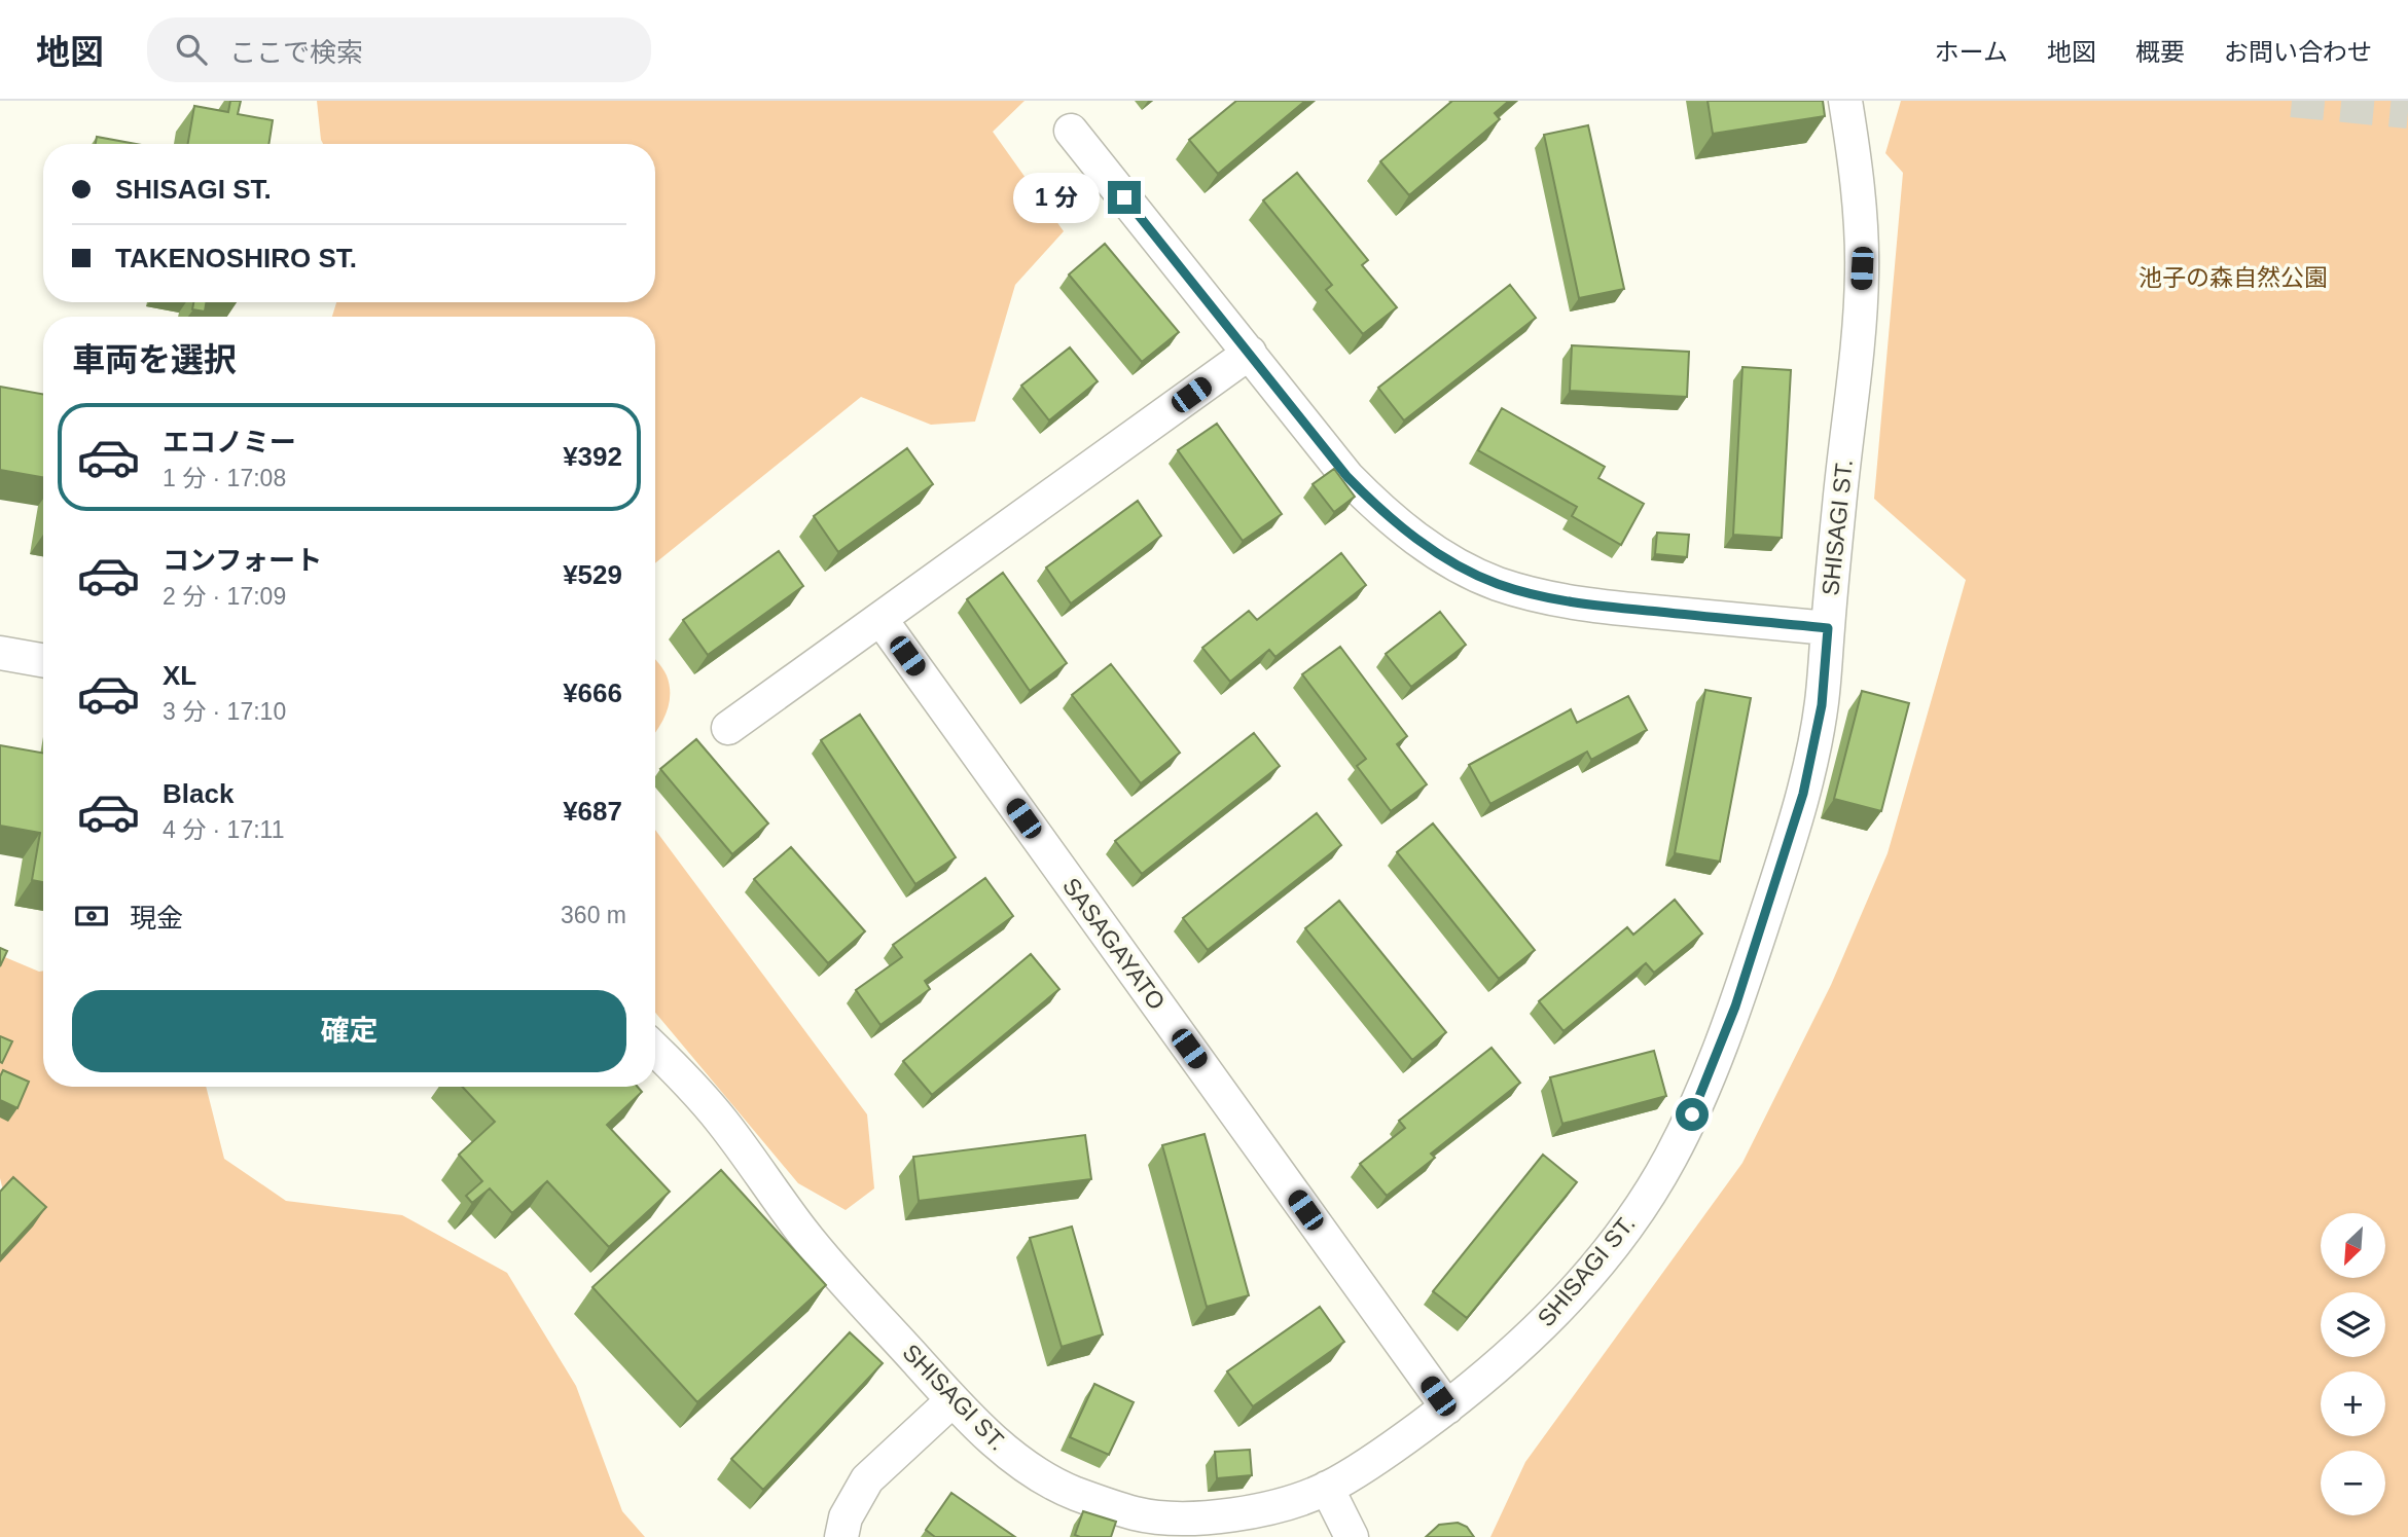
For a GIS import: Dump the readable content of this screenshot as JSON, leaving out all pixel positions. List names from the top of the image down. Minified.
{"streets":{"lane":["SHISAGI ST.","SASAGAYATO"]},"crossings":[["SHISAGI ST.","SASAGAYATO"]],"parks":["池子の森自然公園"],"north":"bottom left","page":{"header":"地図","search":"ここで検索","nav":["ホーム","地図","概要","お問い合わせ"],"banner":["SHISAGI ST.","TAKENOSHIRO ST."],"bubble":"1 分","heading":"車両を選択","list":[{"name":"エコノミー","note":"1 分 · 17:08","value":"¥392"},{"name":"コンフォート","note":"2 分 · 17:09","value":"¥529"},{"name":"XL","note":"3 分 · 17:10","value":"¥666"},{"name":"Black","note":"4 分 · 17:11","value":"¥687"}],"pay":["現金","360 m"],"buttons":"確定","map_buttons":["+","−"]}}
